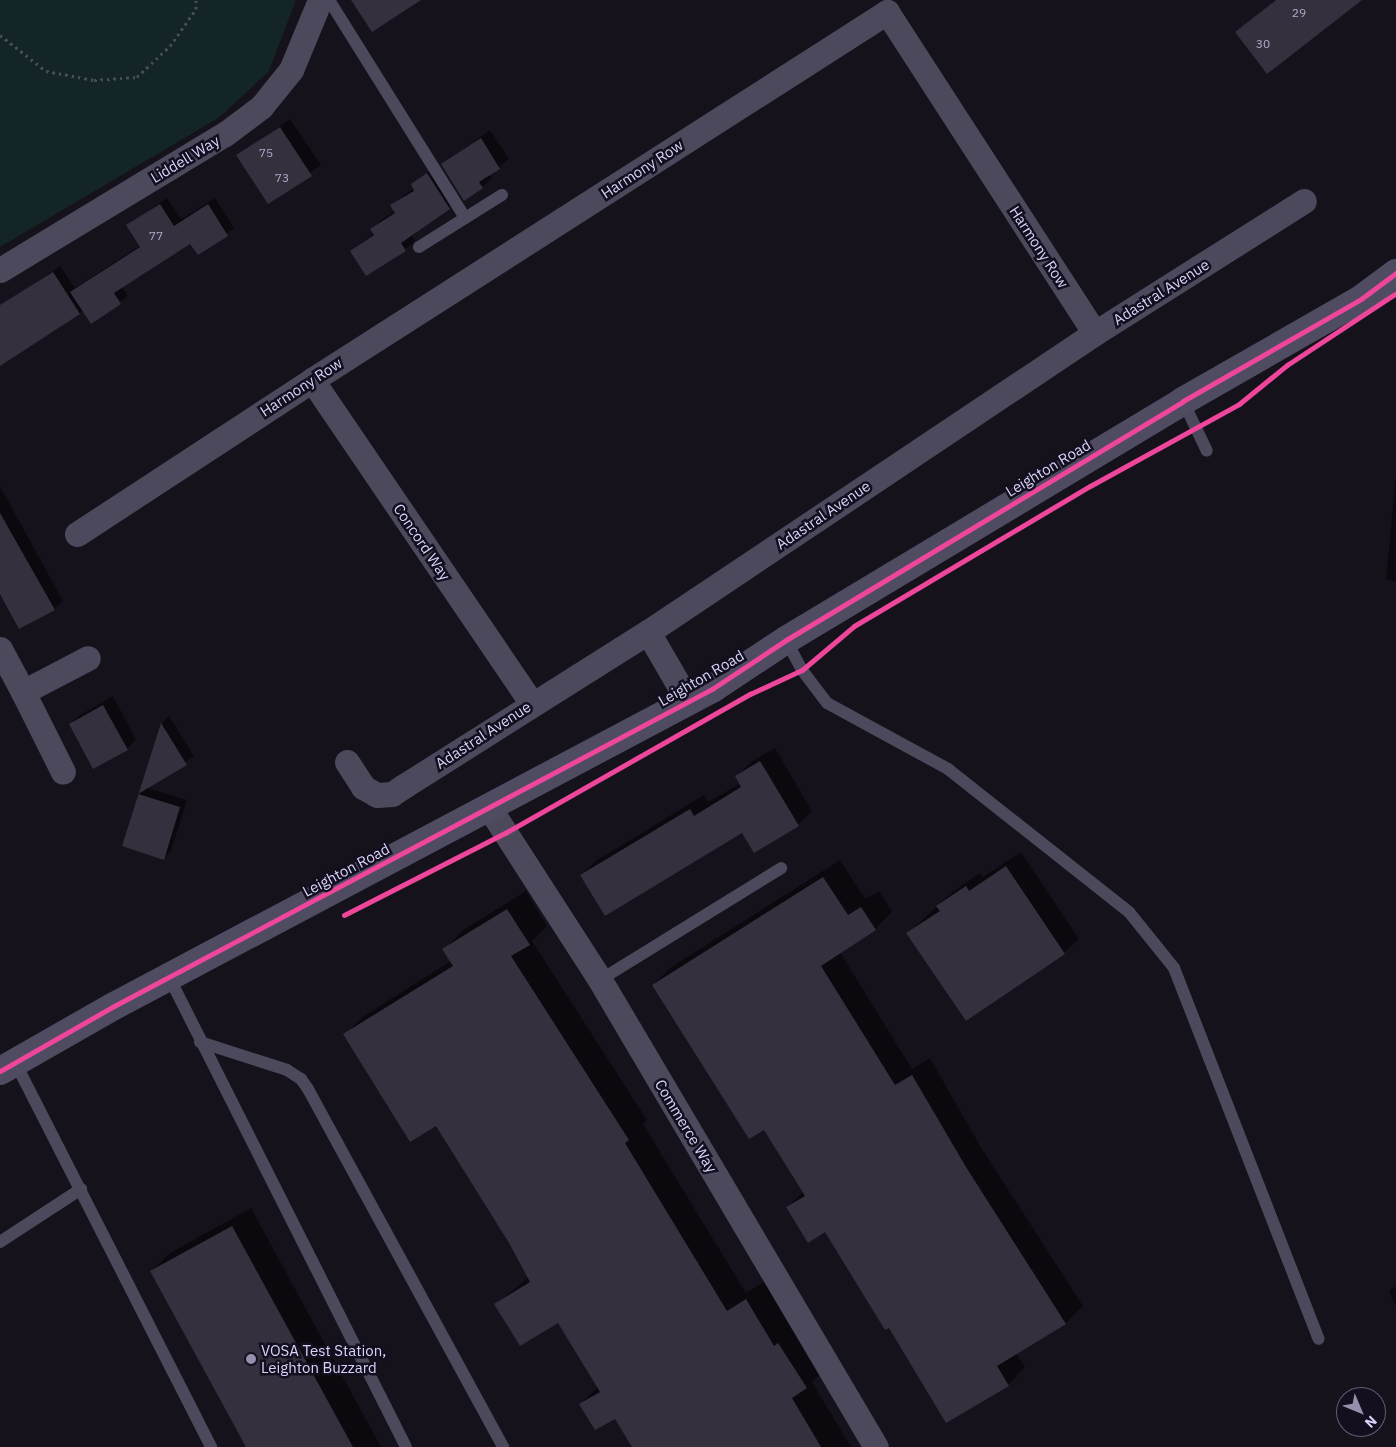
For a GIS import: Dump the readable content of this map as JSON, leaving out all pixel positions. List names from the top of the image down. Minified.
{"streets":{"street":["Liddell Way","Harmony Row","Adastral Avenue","Leighton Road","Concord Way","Commerce Way"]},"crossings":[["Harmony Row","Adastral Avenue"],["Harmony Row","Concord Way"],["Adastral Avenue","Concord Way"],["Leighton Road","Commerce Way"]],"places":["VOSA Test Station, Leighton Buzzard"],"house_numbers":["29","30","75","73","77"],"north":"bottom right"}
